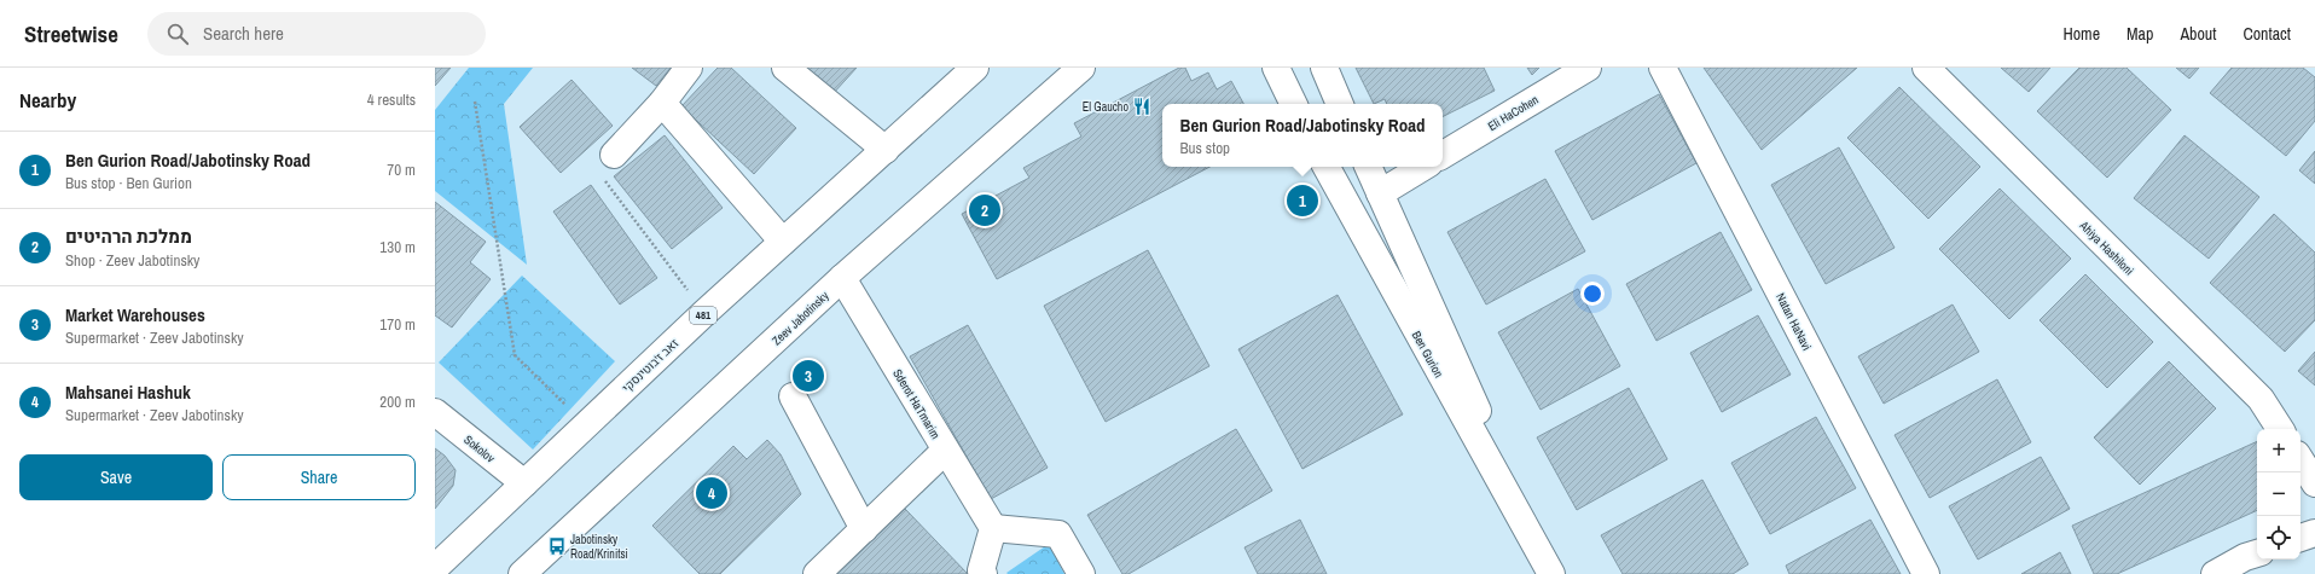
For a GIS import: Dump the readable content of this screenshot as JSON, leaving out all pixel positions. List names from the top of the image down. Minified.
{"streets":{"main road":["Eli HaCohen","Ahiya Hashiloni","481","Zeev Jabotinsky","Natan HaNavi","Ben Gurion","זאב ז'בוטינסקי","Sderot HaTmarim","Sokolov"]},"crossings":[["Zeev Jabotinsky","Sderot HaTmarim"],["זאב ז'בוטינסקי","Sokolov"]],"places":{"restaurant":["El Gaucho"],"bus stop":["Jabotinsky Road/Krinitsi"]},"page":{"header":"Streetwise","search":"Search here","nav":["Home","Map","About","Contact"],"heading":["Nearby","4 results"],"popup":["Ben Gurion Road/Jabotinsky Road","Bus stop"],"list":[{"mark":"1","name":"Ben Gurion Road/Jabotinsky Road","note":"Bus stop · Ben Gurion","value":"70 m"},{"mark":"2","name":"ממלכת הרהיטים","note":"Shop · Zeev Jabotinsky","value":"130 m"},{"mark":"3","name":"Market Warehouses","note":"Supermarket · Zeev Jabotinsky","value":"170 m"},{"mark":"4","name":"Mahsanei Hashuk","note":"Supermarket · Zeev Jabotinsky","value":"200 m"}],"pins":["1","2","3","4"],"map_buttons":["+","−"],"buttons":["Save","Share"]}}
